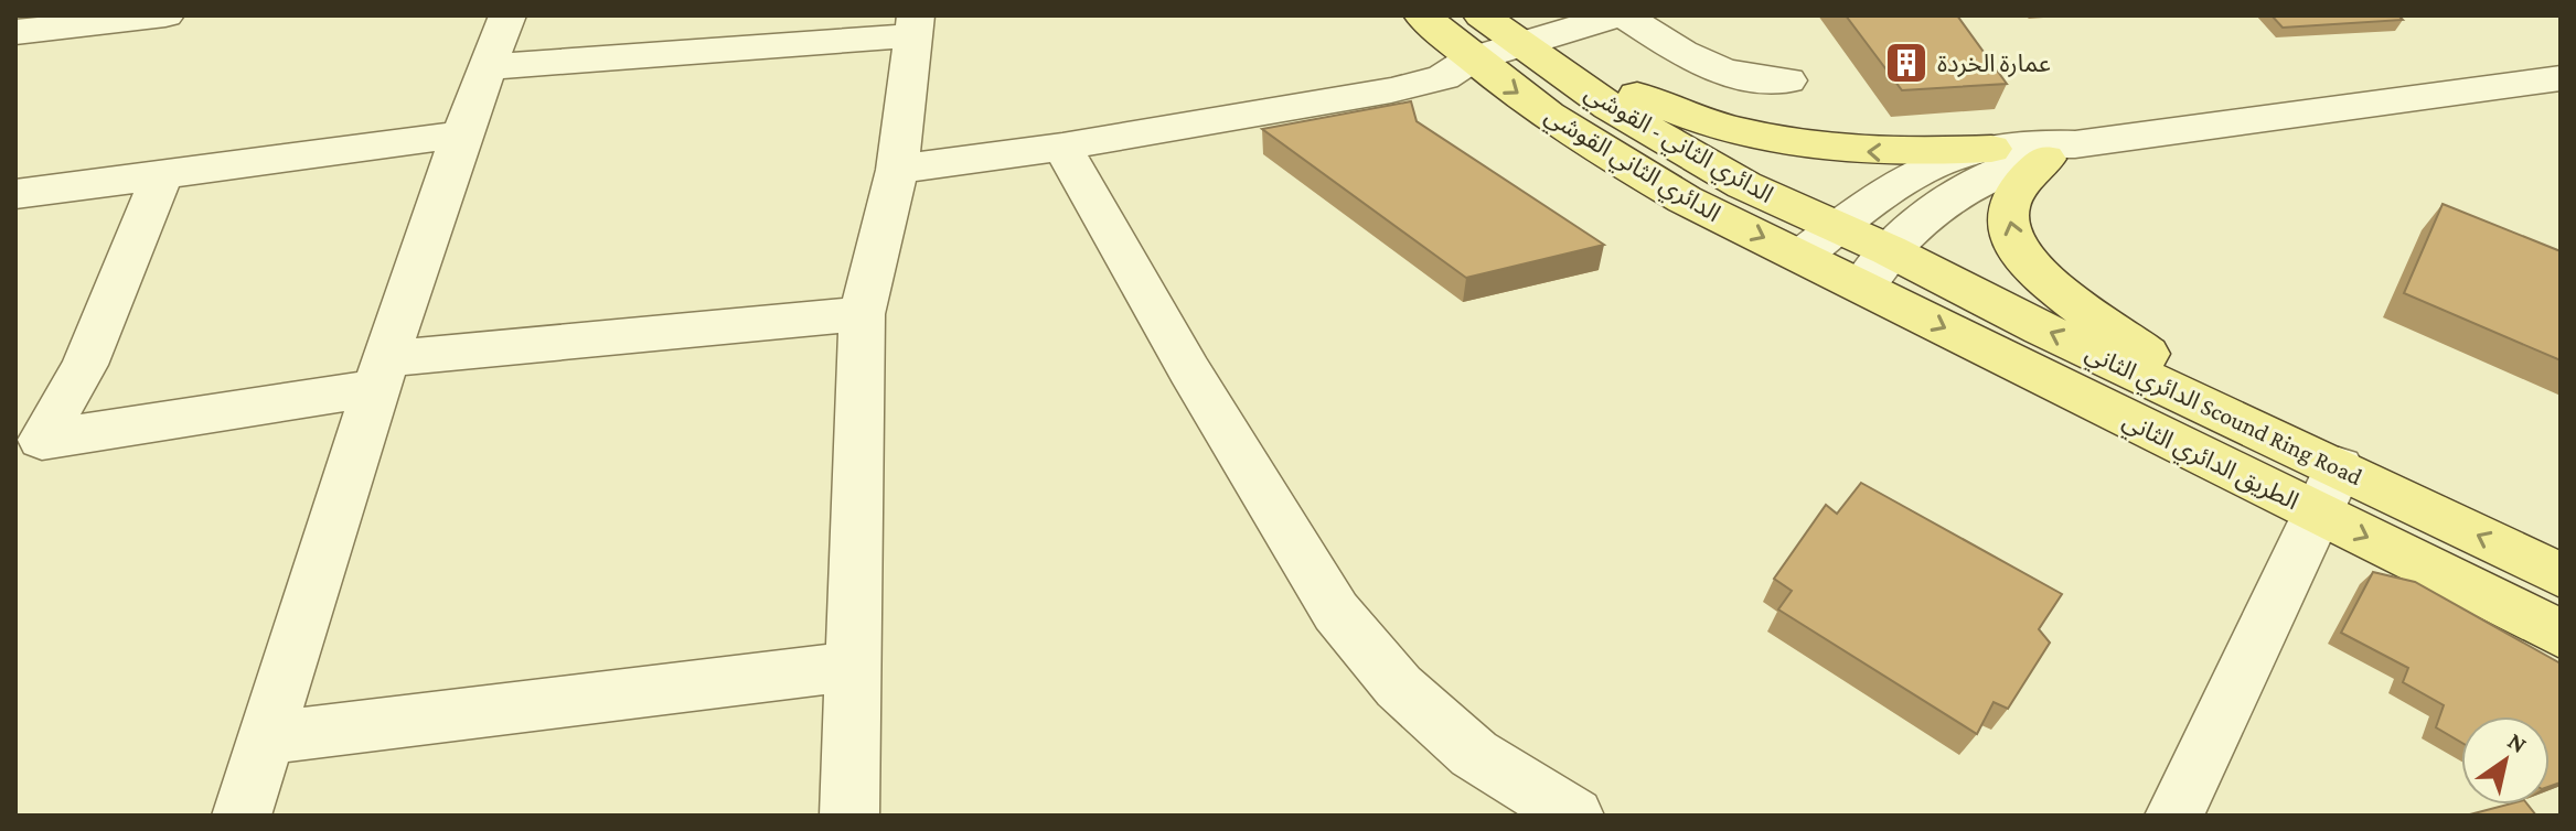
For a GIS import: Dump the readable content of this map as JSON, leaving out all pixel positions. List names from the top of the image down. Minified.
{"streets":{"main road":["الدائري الثاني - القوشي","الدائري الثاني القوشي","الدائري الثاني Scound Ring Road","الطريق الدائري الثاني"]},"crossings":[["الدائري الثاني - القوشي","الدائري الثاني القوشي"],["الدائري الثاني - القوشي","الدائري الثاني Scound Ring Road"],["الدائري الثاني - القوشي","الطريق الدائري الثاني"],["الدائري الثاني القوشي","الدائري الثاني Scound Ring Road"],["الدائري الثاني القوشي","الطريق الدائري الثاني"],["الدائري الثاني Scound Ring Road","الطريق الدائري الثاني"]],"one_way":["الدائري الثاني Scound Ring Road","الطريق الدائري الثاني"],"places":{"building":["عمارة الخردة"]},"north":"top right"}
